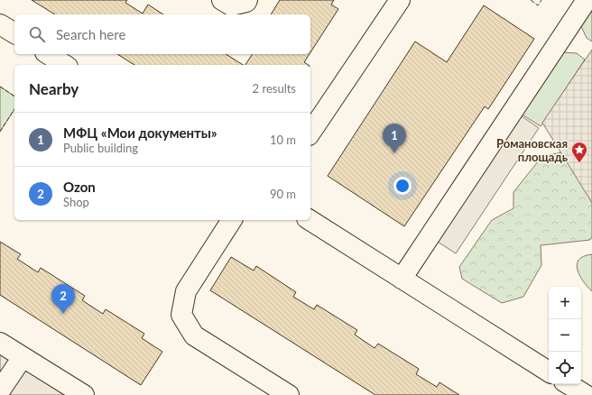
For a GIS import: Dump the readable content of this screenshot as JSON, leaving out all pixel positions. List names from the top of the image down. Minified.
{"places":{"place":["Романовская площадь"]},"page":{"search":"Search here","heading":["Nearby","2 results"],"list":[{"mark":"1","name":"МФЦ «Мои документы»","note":"Public building","value":"10 m"},{"mark":"2","name":"Ozon","note":"Shop","value":"90 m"}],"pins":["1","2"],"map_buttons":["+","−"]}}
